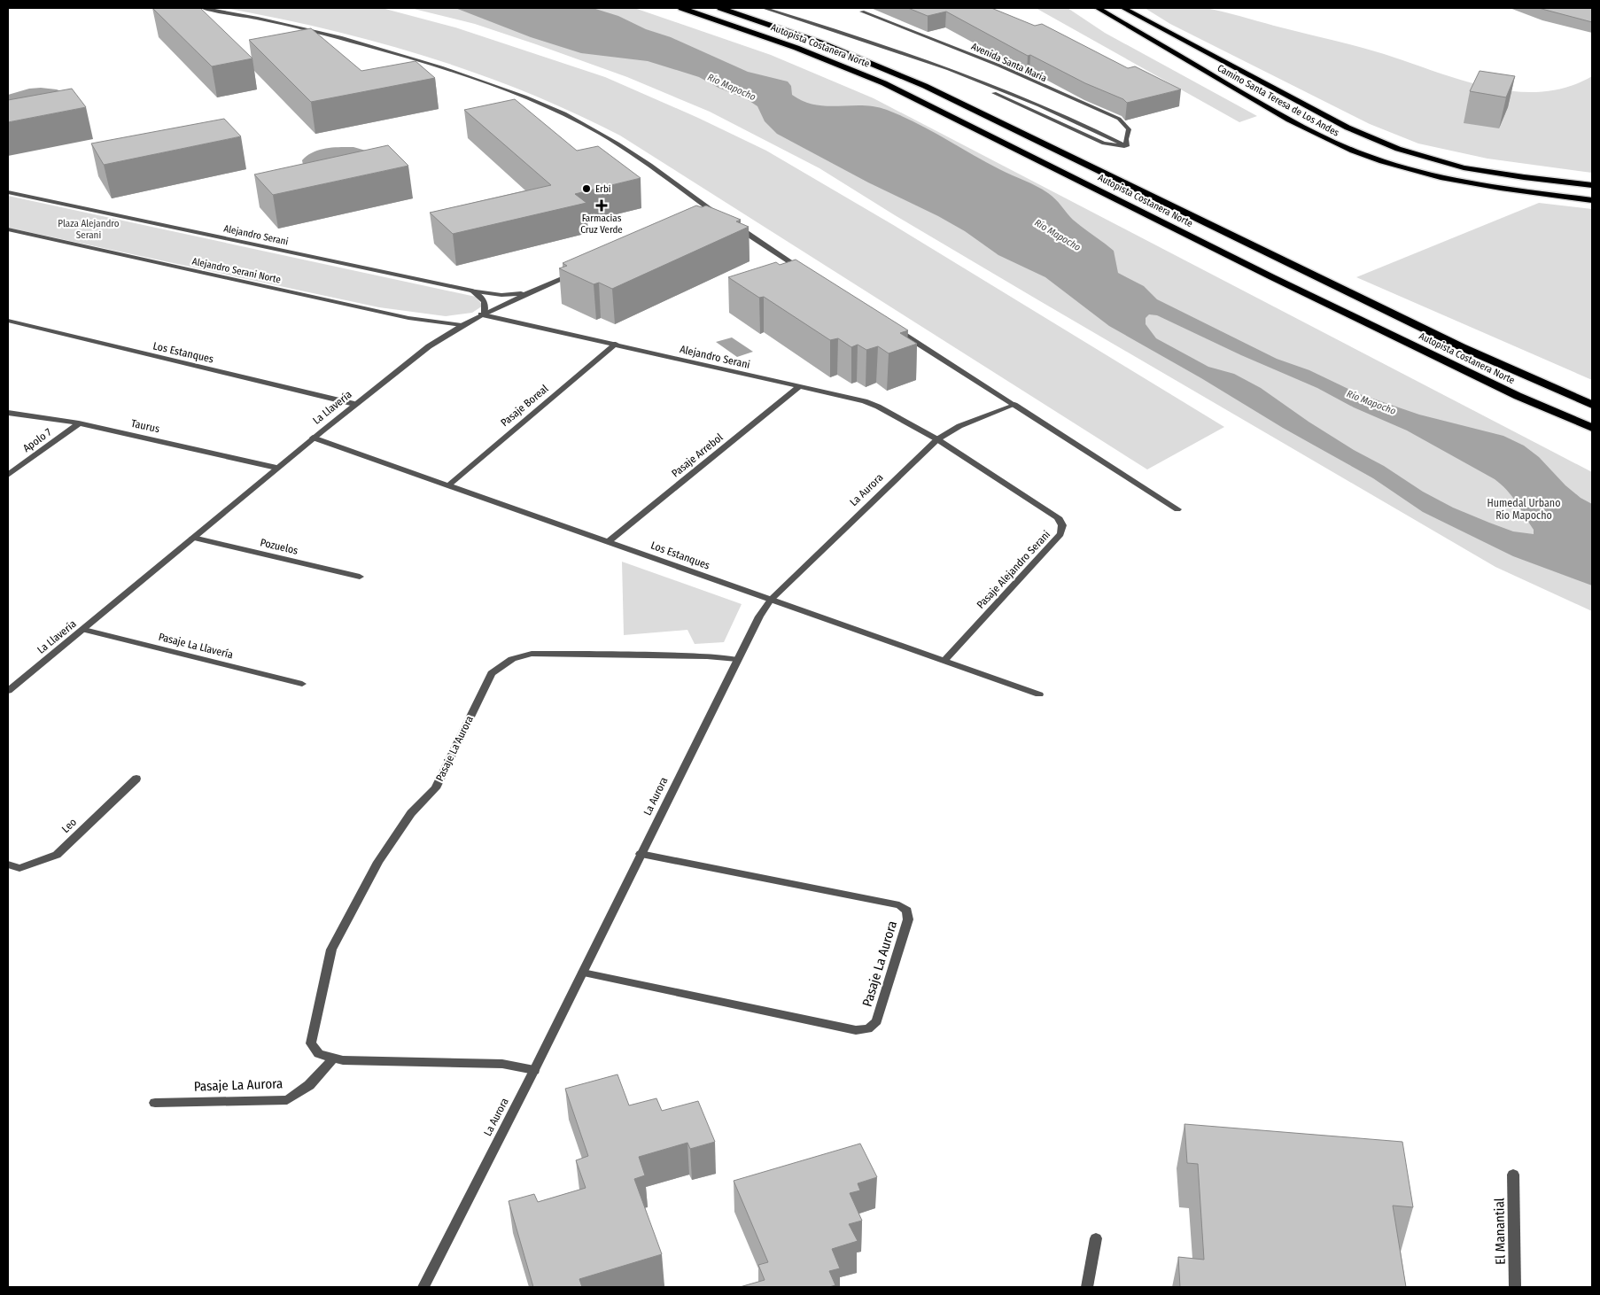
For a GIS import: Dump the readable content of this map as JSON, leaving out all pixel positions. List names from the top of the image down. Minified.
{"streets":{"highway":["Autopista Costanera Norte"],"main road":["Camino Santa Teresa de Los Andes"],"street":["Avenida Santa María","Alejandro Serani","Alejandro Serani Norte","Los Estanques","Pasaje Boreal","La Llavería","Taurus","Apolo 7","Pasaje Arrebol","La Aurora","Pozuelos","Pasaje Alejandro Serani","Pasaje La Llavería","Pasaje La Aurora","Leo","El Manantial"]},"crossings":[["Alejandro Serani","Pasaje Boreal"],["Alejandro Serani","La Llavería"],["Alejandro Serani","Pasaje Arrebol"],["Alejandro Serani","La Aurora"],["Alejandro Serani","Pasaje Alejandro Serani"],["Alejandro Serani Norte","La Llavería"],["Los Estanques","Pasaje Boreal"],["Los Estanques","La Llavería"],["Los Estanques","Pasaje Arrebol"],["Los Estanques","La Aurora"],["Los Estanques","Pasaje Alejandro Serani"],["La Llavería","Taurus"],["La Llavería","Pozuelos"],["La Llavería","Pasaje La Llavería"],["Taurus","Apolo 7"],["La Aurora","Pasaje Alejandro Serani"],["La Aurora","Pasaje La Aurora"]],"water":["Río Mapocho"],"parks":["Plaza Alejandro Serani","Humedal Urbano Río Mapocho"],"places":{"other":["Erbi"],"health":["Farmacias Cruz Verde"]}}
